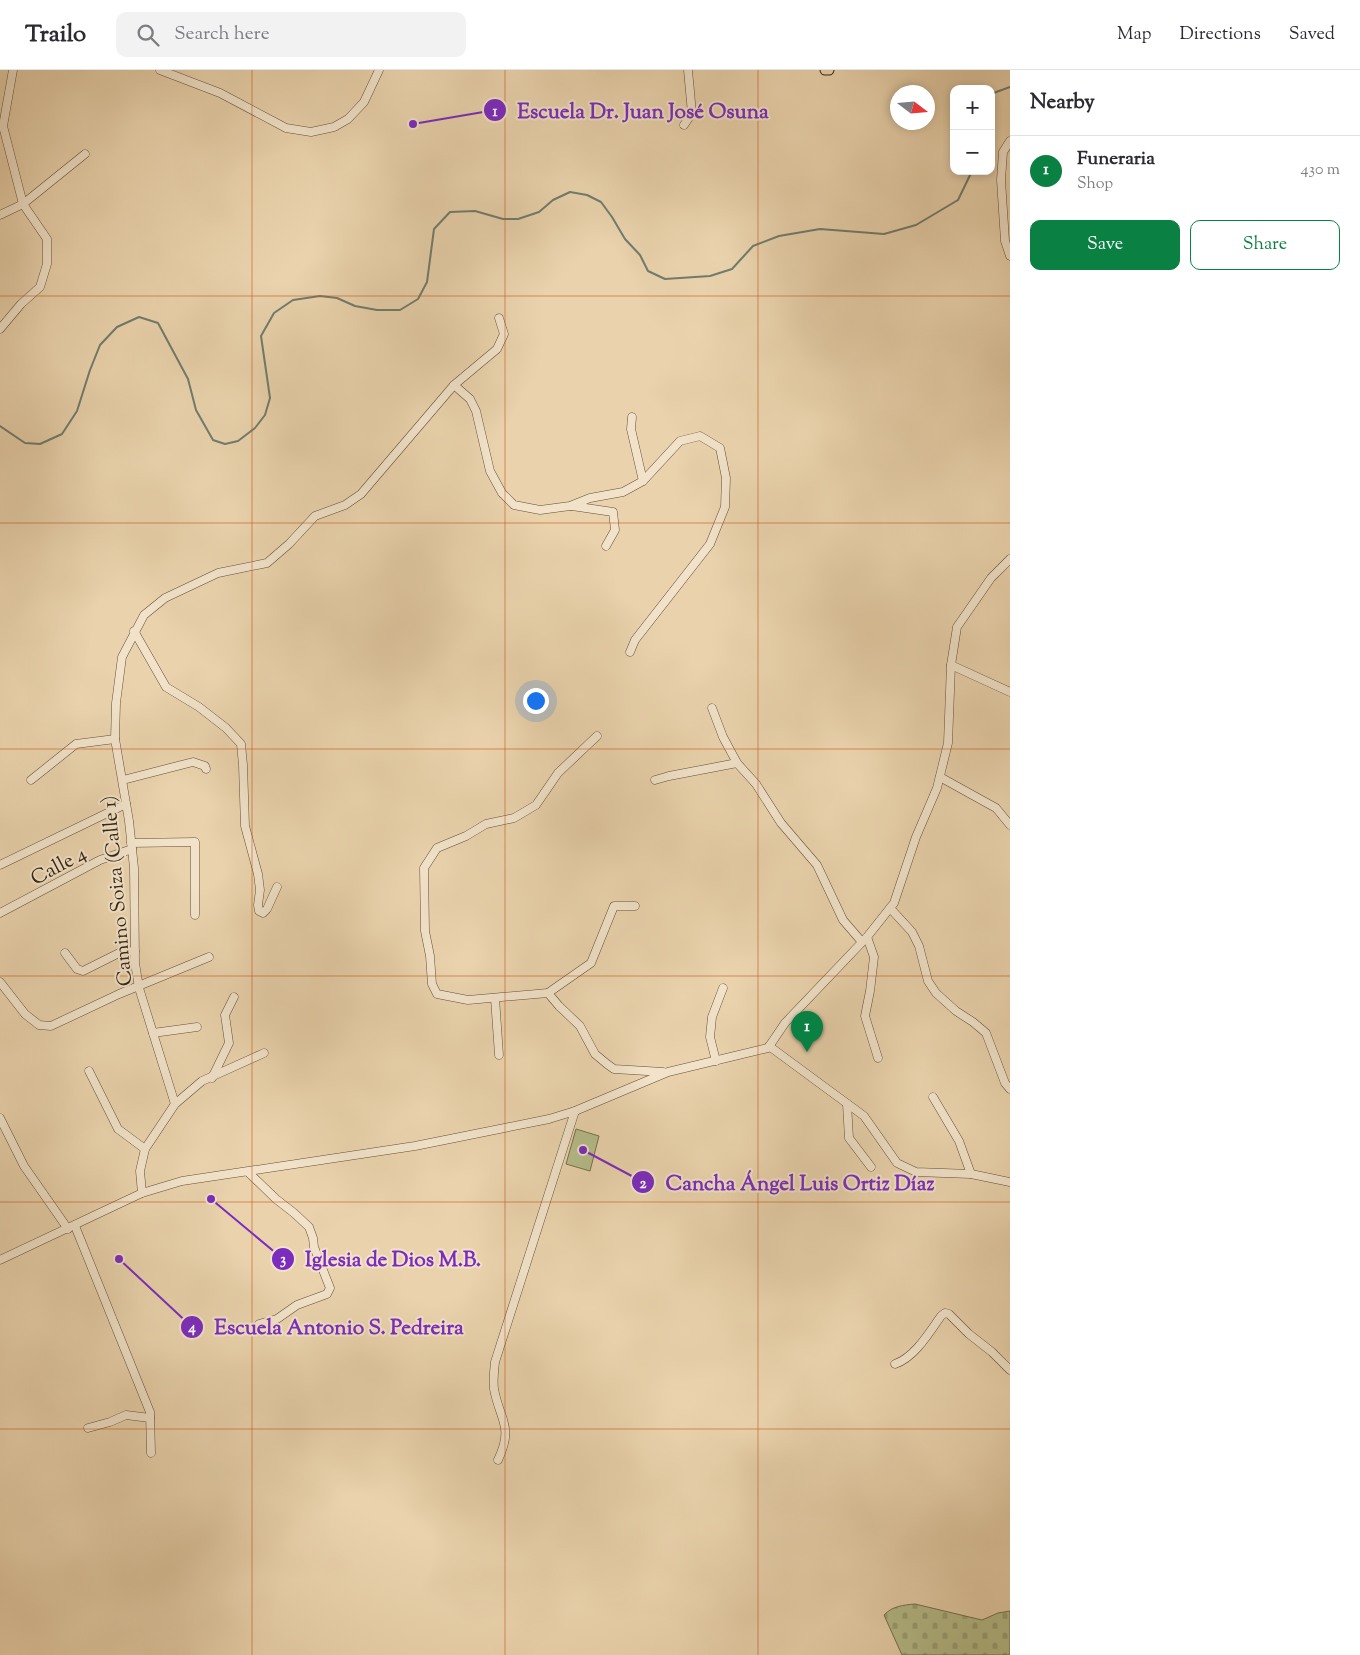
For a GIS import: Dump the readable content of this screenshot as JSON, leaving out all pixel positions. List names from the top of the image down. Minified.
{"streets":{"street":["Calle 4","Camino Soiza (Calle 1)"]},"crossings":[["Calle 4","Camino Soiza (Calle 1)"]],"places":["Escuela Dr. Juan José Osuna","Cancha Ángel Luis Ortiz Díaz","Iglesia de Dios M.B.","Escuela Antonio S. Pedreira"],"north":"right","page":{"header":"Trailo","search":"Search here","nav":["Map","Directions","Saved"],"heading":"Nearby","map_buttons":["+","−"],"list":[{"mark":"1","name":"Funeraria","note":"Shop","value":"430 m"}],"buttons":["Save","Share"],"pins":"1"}}
